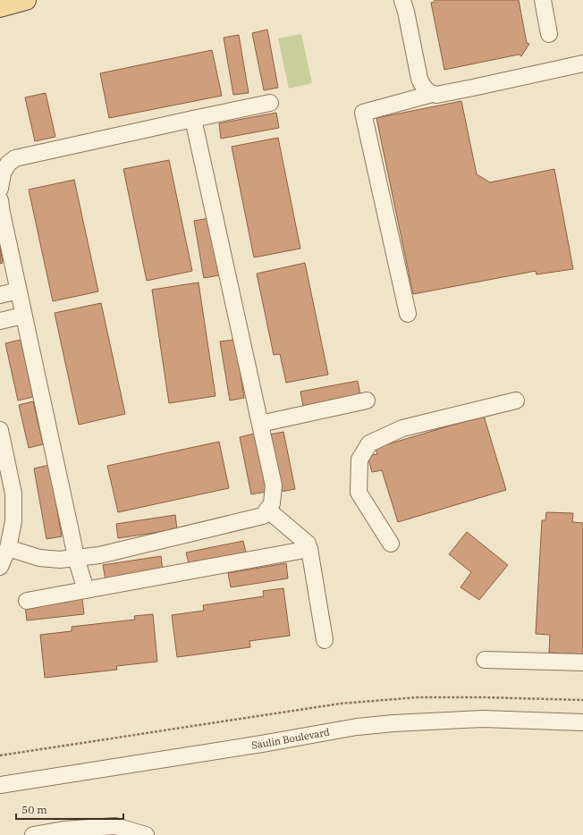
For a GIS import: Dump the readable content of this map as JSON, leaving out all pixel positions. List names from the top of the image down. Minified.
{"streets":{"street":["Saulin Boulevard"]},"scale_bar":"50 m"}
